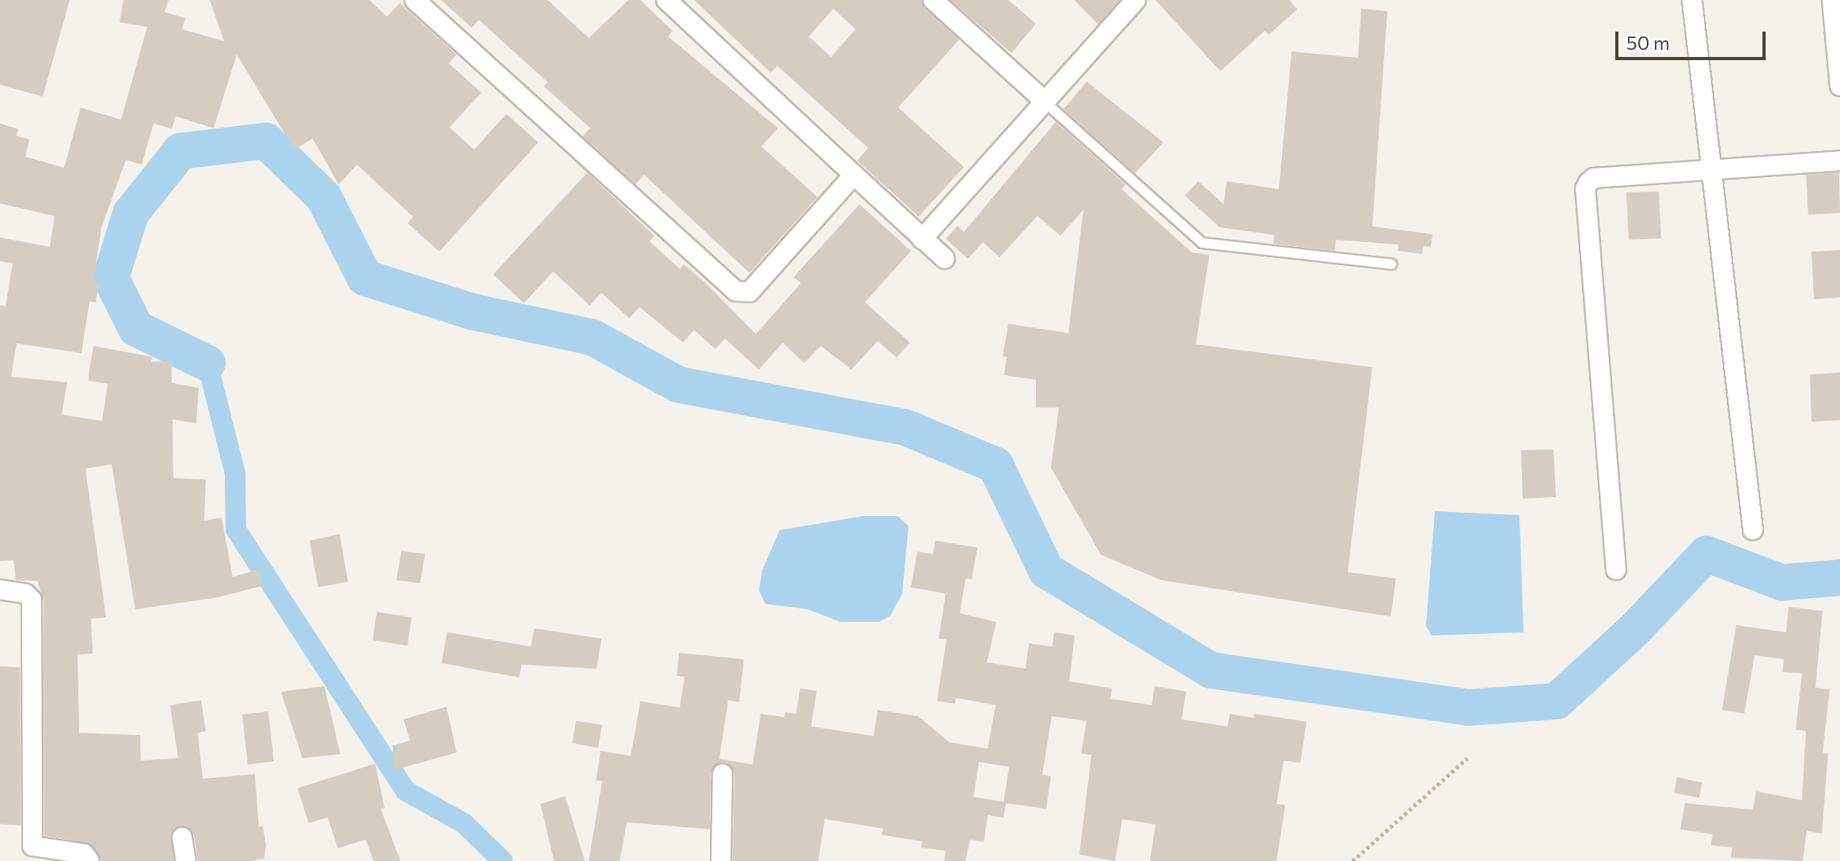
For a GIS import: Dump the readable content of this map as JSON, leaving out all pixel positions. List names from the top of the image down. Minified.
{"scale_bar":"50 m"}
